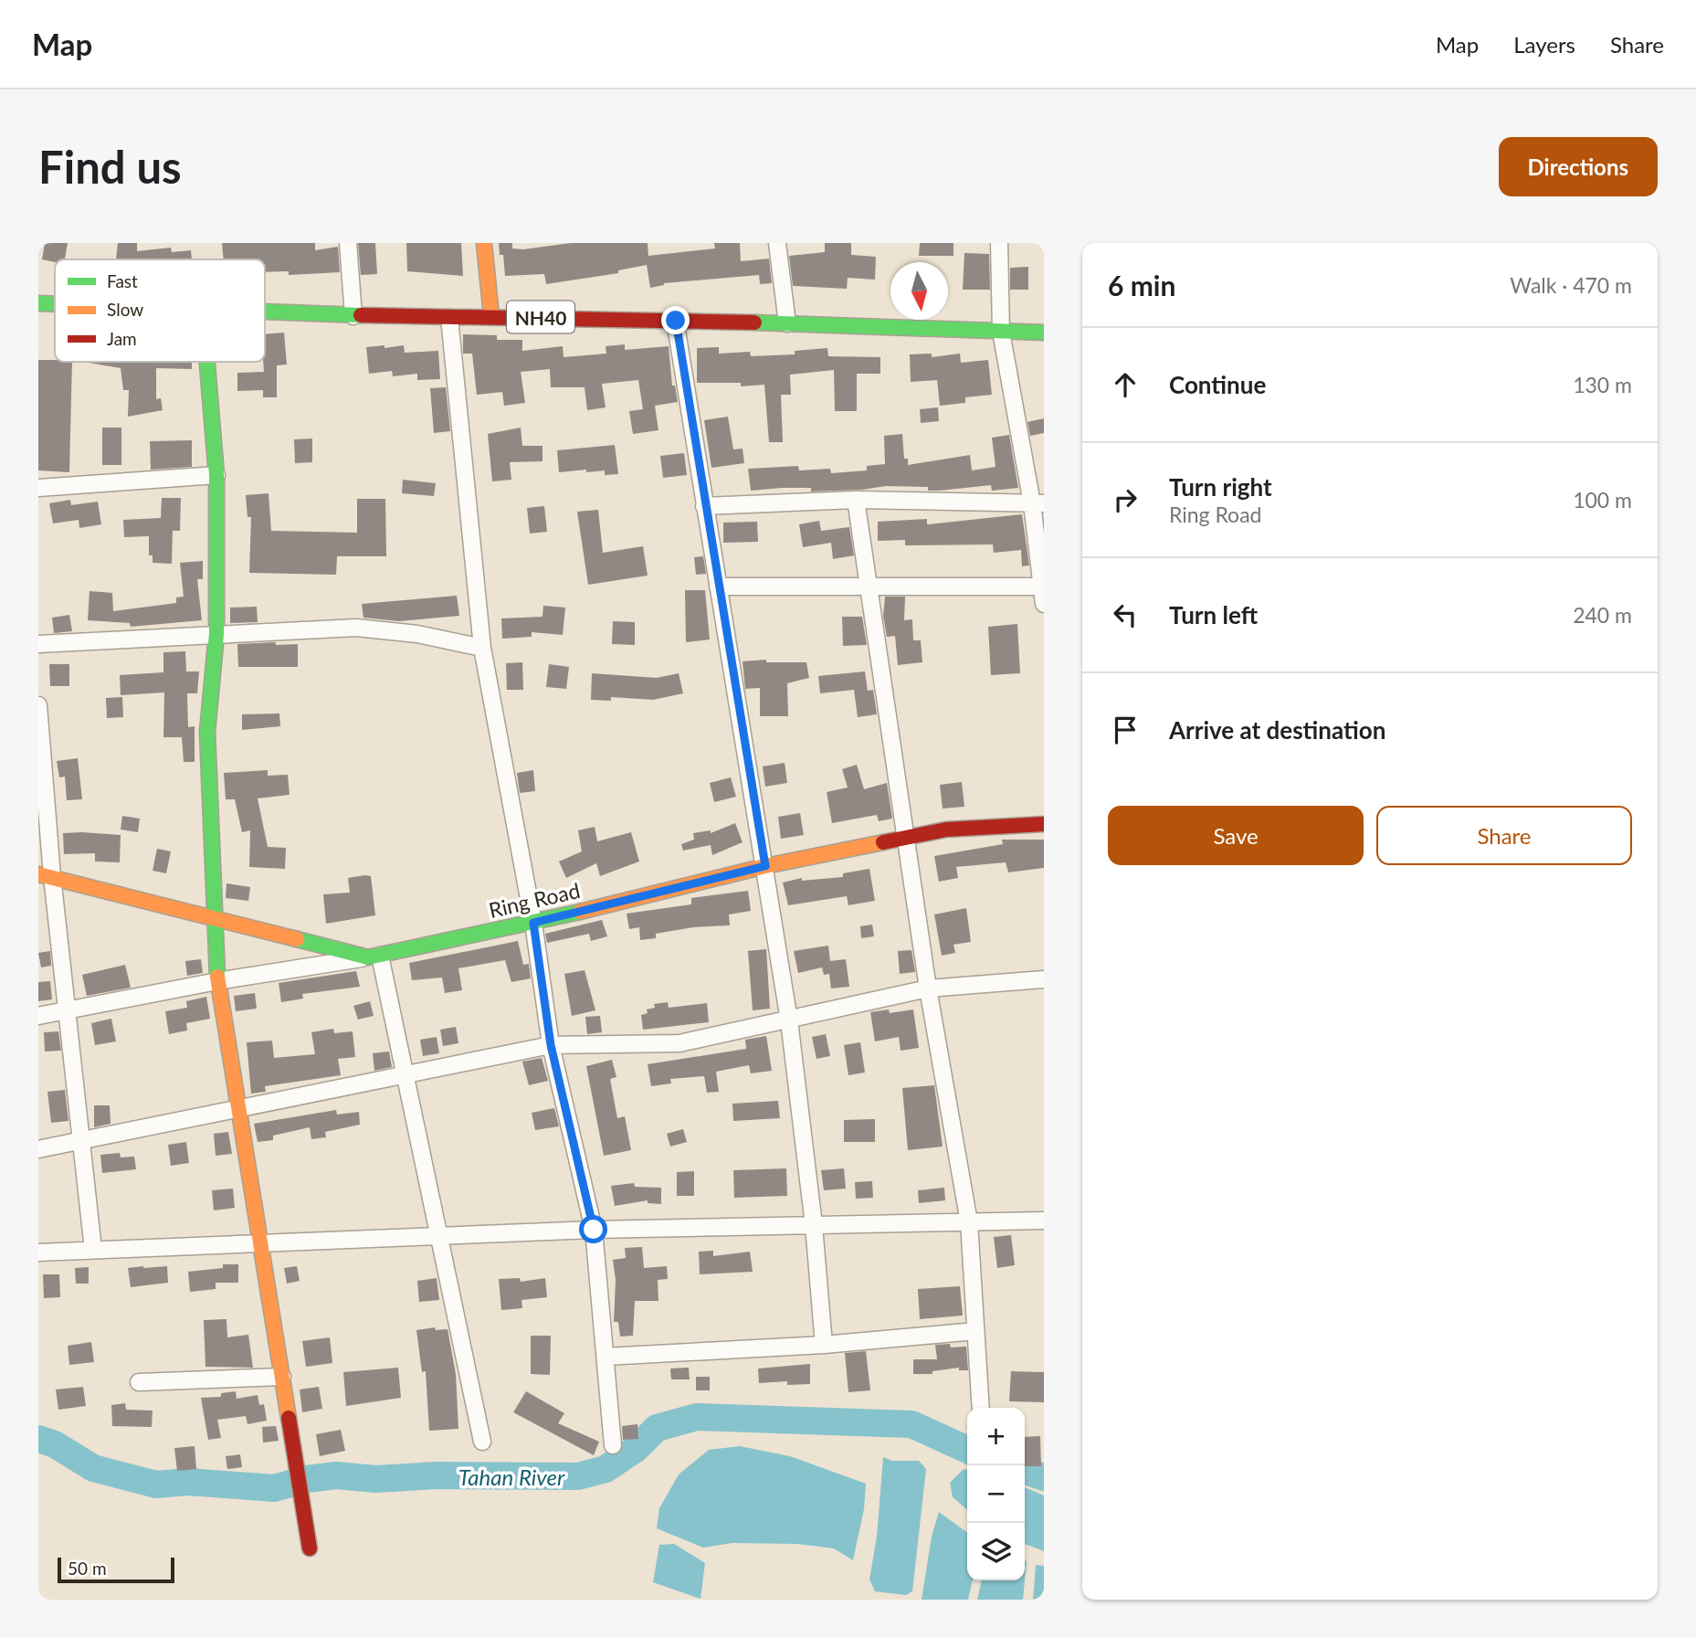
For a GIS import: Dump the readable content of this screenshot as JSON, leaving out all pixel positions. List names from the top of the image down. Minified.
{"streets":{"main road":["NH40","Ring Road"]},"water":["Tahan River"],"legend":["Fast","Slow","Jam"],"scale_bar":"50 m","north":"bottom","page":{"header":"Map","nav":["Map","Layers","Share"],"buttons":["Directions",["Save","Share"]],"title":"Find us","heading":["6 min","Walk · 470 m"],"list":[["Continue","130 m"],["Turn right","Ring Road","100 m"],["Turn left","240 m"],"Arrive at destination"],"map_buttons":["+","−"],"scale":"50 m"}}
